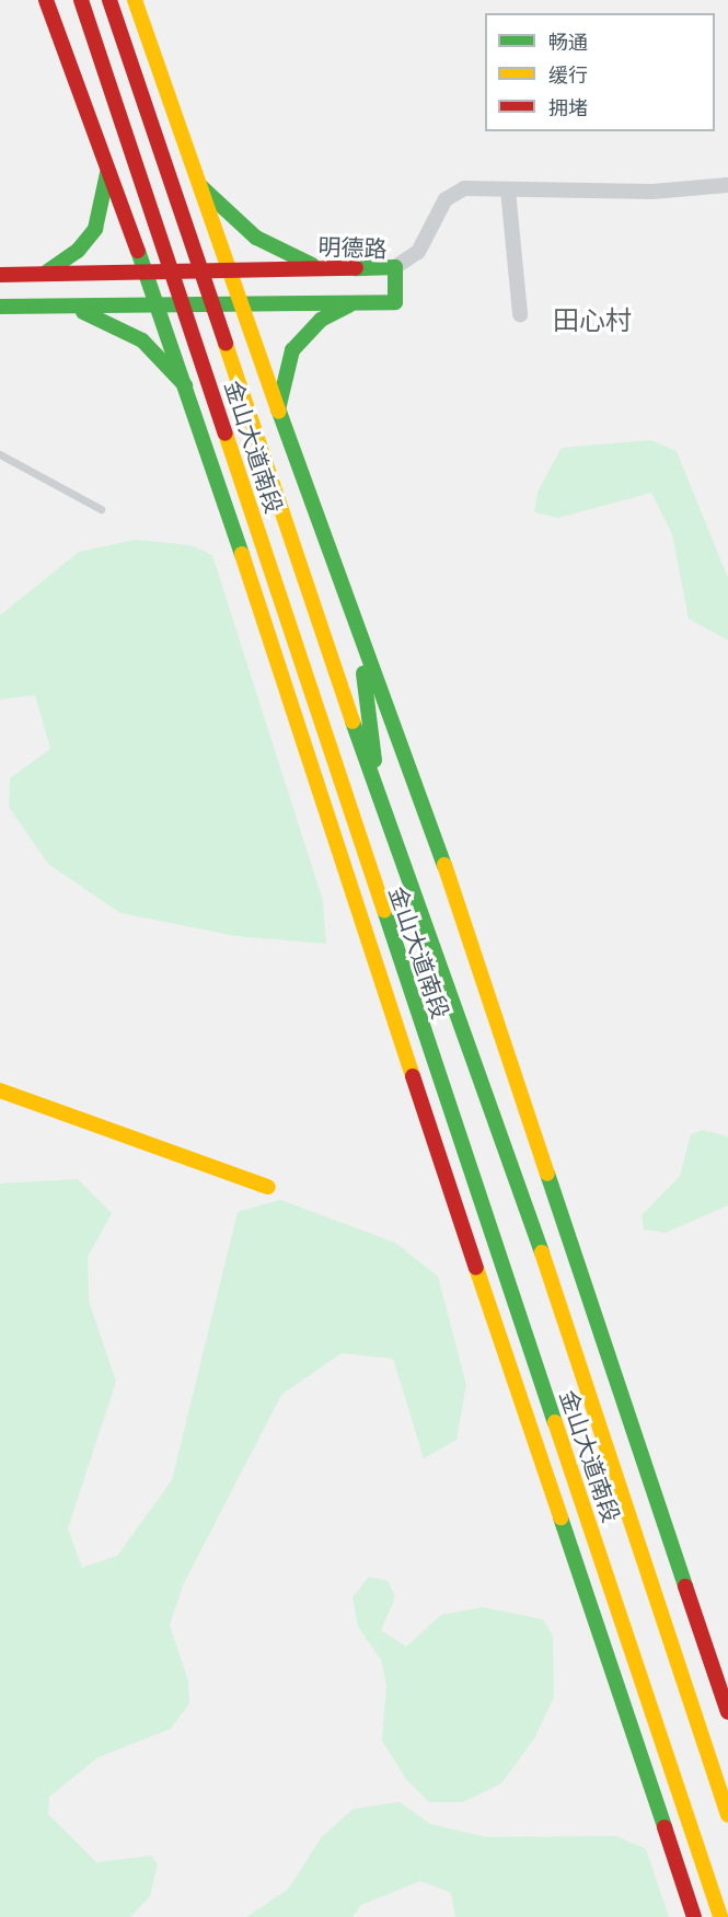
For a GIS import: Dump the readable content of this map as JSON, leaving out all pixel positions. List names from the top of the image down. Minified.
{"streets":{"main road":["明德路","金山大道南段"]},"districts":["田心村"],"legend":["畅通","缓行","拥堵"]}
